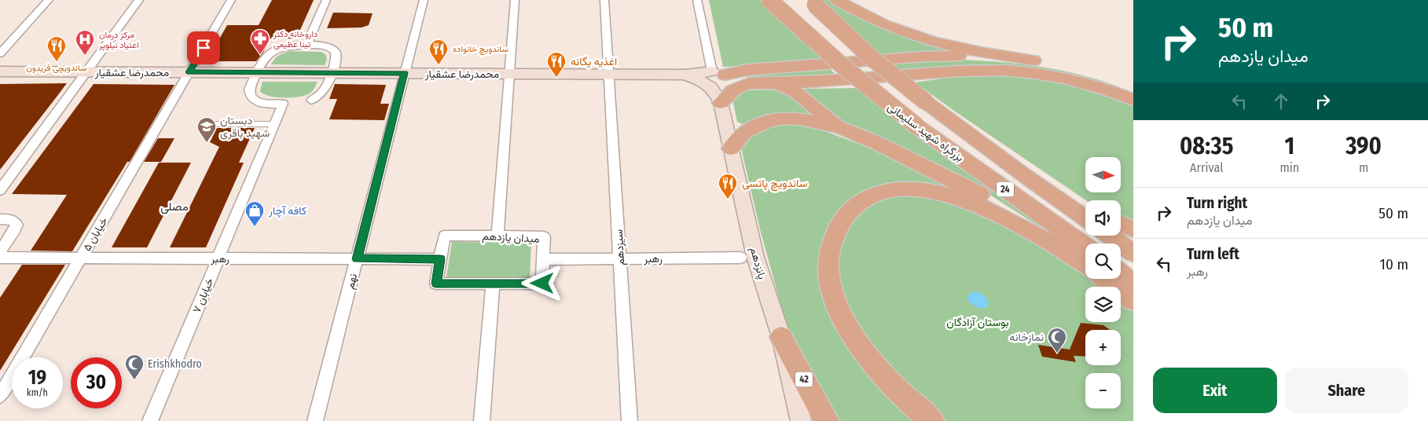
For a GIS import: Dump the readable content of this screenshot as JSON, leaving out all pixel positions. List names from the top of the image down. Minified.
{"streets":{"highway":["بزرگراه شهید سلیمانی","24","42"],"main road":["محمدرضا عشقیار","پانزدهم"],"street":["خیابان ۵","میدان یازدهم","سیزدهم","رهبر","نهم","خیابان ۷"]},"crossings":[["محمدرضا عشقیار","خیابان ۵"],["محمدرضا عشقیار","سیزدهم"],["محمدرضا عشقیار","پانزدهم"],["محمدرضا عشقیار","نهم"],["محمدرضا عشقیار","خیابان ۷"],["خیابان ۵","رهبر"],["میدان یازدهم","رهبر"],["سیزدهم","رهبر"],["رهبر","نهم"],["رهبر","خیابان ۷"],["پانزدهم","42"]],"districts":["مصلی"],"parks":["بوستان آزادگان"],"places":{"pharmacy":["داروخانه دکتر تینا عظیمی"],"hospital":["مرکز درمان اعتیاد نیلوپر"],"restaurant":["ساندویچی فریدون","ساندویچ خانواده","اغذیه یگانه","ساندویچ پاتسی"],"school or university":["دبستان شهید باقری"],"shop":["کافه آچار"],"mosque":["نمازخانه","Erishkhodro"]},"north":"right","page":{"turn":["50 m","میدان یازدهم"],"eta":["08:35","Arrival","1","min","390","m"],"map_buttons":["+","−"],"list":[{"name":"Turn right","note":"میدان یازدهم","value":"50 m"},{"name":"Turn left","note":"رهبر","value":"10 m"}],"speed":"19 km/h","limit":"30","buttons":["Exit","Share"]}}
